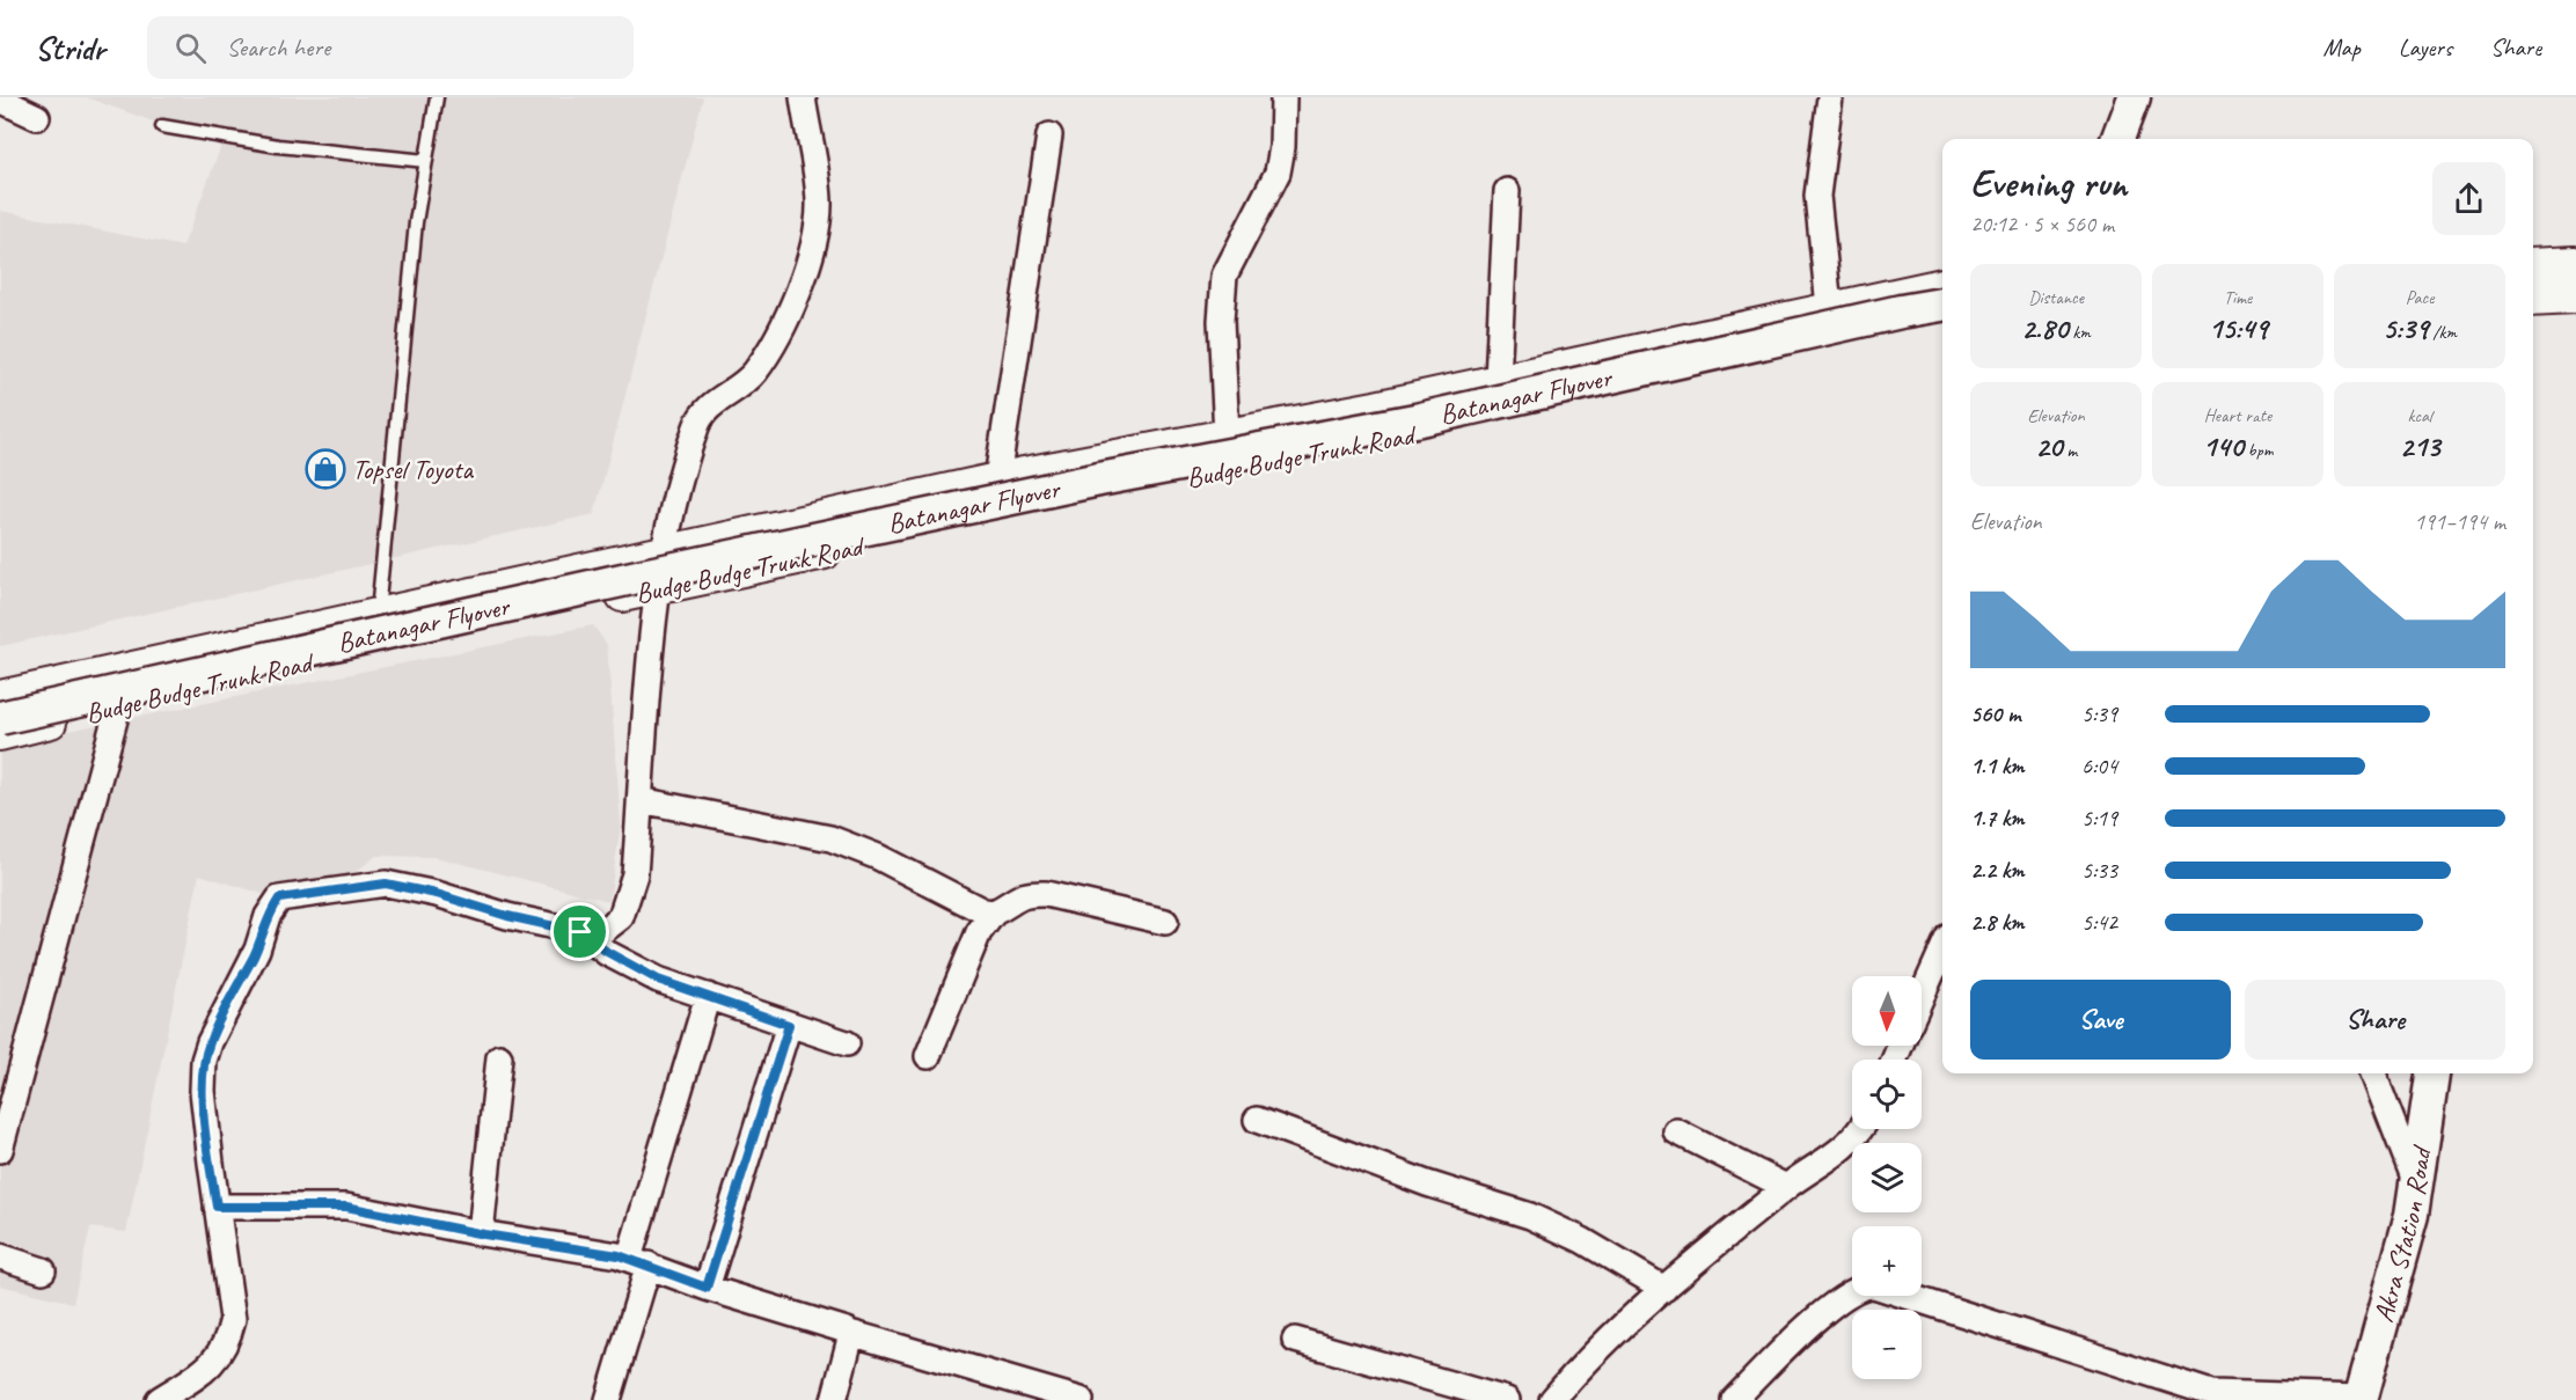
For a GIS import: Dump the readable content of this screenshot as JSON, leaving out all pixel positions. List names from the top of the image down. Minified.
{"streets":{"main road":["Batanagar Flyover","Akra Station Road"],"street":["Budge Budge Trunk Road"]},"places":{"shop":["Topsel Toyota"]},"north":"bottom","page":{"header":"Stridr","search":"Search here","nav":["Map","Layers","Share"],"heading":["Evening run","20:12 · 5 × 560 m"],"stats":[["Distance","2.80 km"],["Time","15:49"],["Pace","5:39 /km"],["Elevation","20 m"],["Heart rate","140 bpm"],["kcal","213"]],"chart":["Elevation","191–194 m"],"list":[{"name":"560 m","note":"5:39"},{"name":"1.1 km","note":"6:04"},{"name":"1.7 km","note":"5:19"},{"name":"2.2 km","note":"5:33"},{"name":"2.8 km","note":"5:42"}],"buttons":["Save","Share"],"map_buttons":["+","−"]}}
